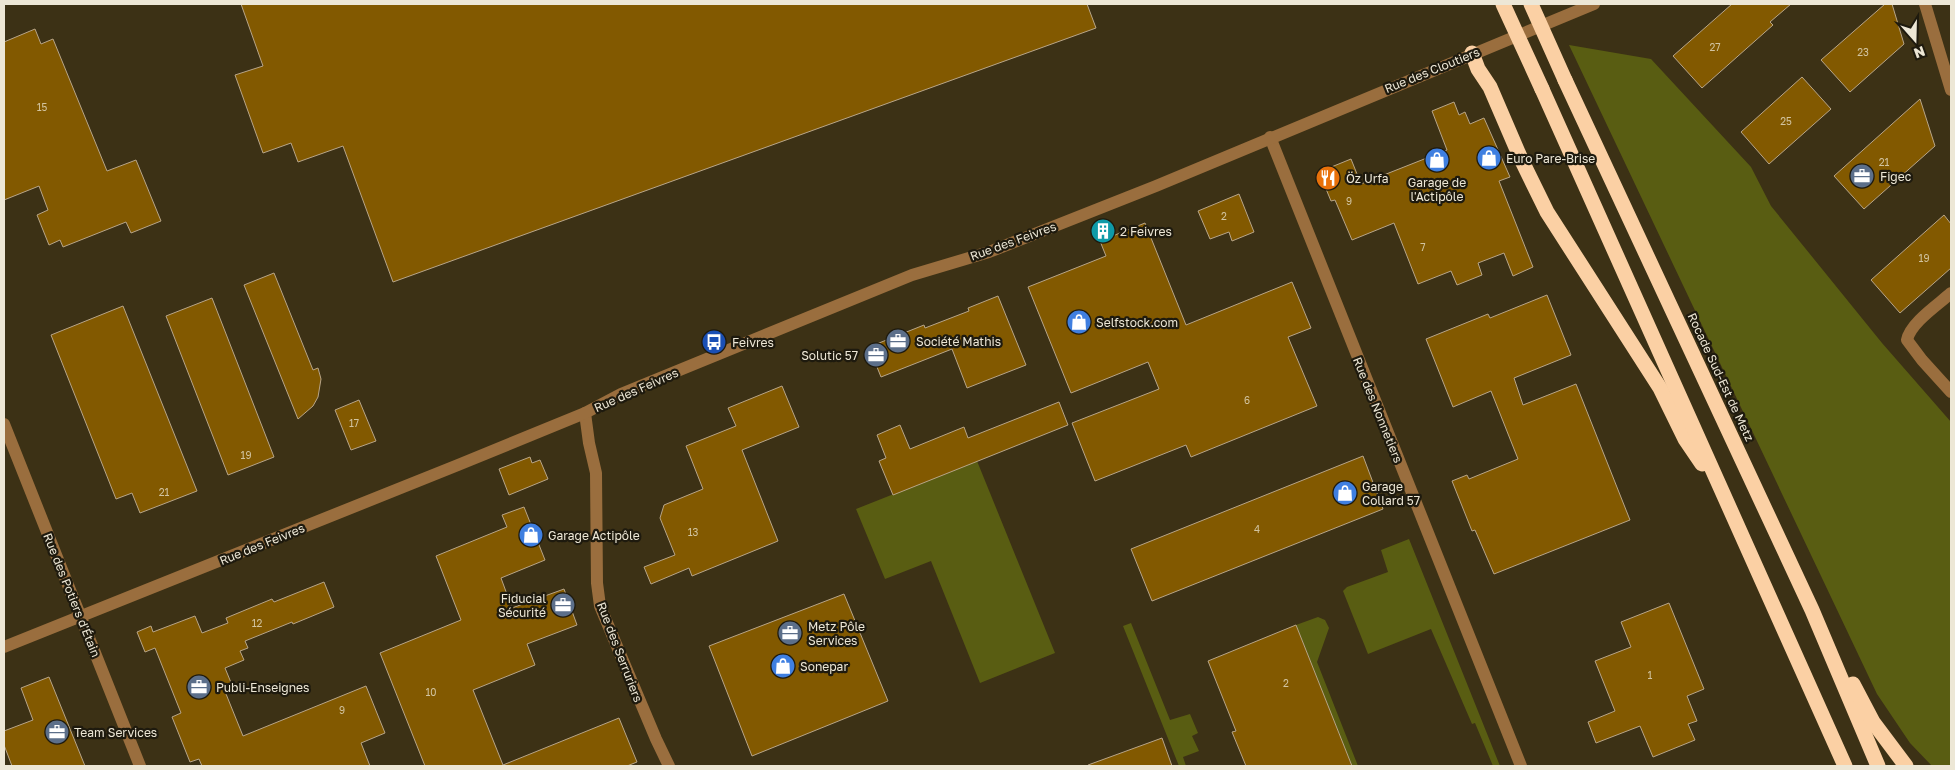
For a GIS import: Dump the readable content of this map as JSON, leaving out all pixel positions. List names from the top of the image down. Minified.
{"streets":{"highway":["Rocade Sud-Est de Metz"],"street":["Rue des Cloutiers","Rue des Feivres","Rue des Nonnetiers","Rue des Potiers d'Étain","Rue des Serruriers"]},"crossings":[["Rue des Cloutiers","Rue des Feivres"],["Rue des Cloutiers","Rue des Nonnetiers"],["Rue des Feivres","Rue des Nonnetiers"],["Rue des Feivres","Rue des Potiers d'Étain"],["Rue des Feivres","Rue des Serruriers"]],"places":{"shop":["Euro Pare-Brise","Garage de l'Actipôle","Selfstock.com","Garage Collard 57","Garage Actipôle","Sonepar"],"office":["Figec","Société Mathis","Solutic 57","Fiducial Sécurité","Metz Pôle Services","Publi-Enseignes","Team Services"],"restaurant":["Öz Urfa"],"building":["2 Feivres"],"bus stop":["Feivres"]},"house_numbers":["27","23","15","25","21","9","2","7","19","6","17","19","21","4","13","12","1","2","10","9"],"north":"bottom"}
